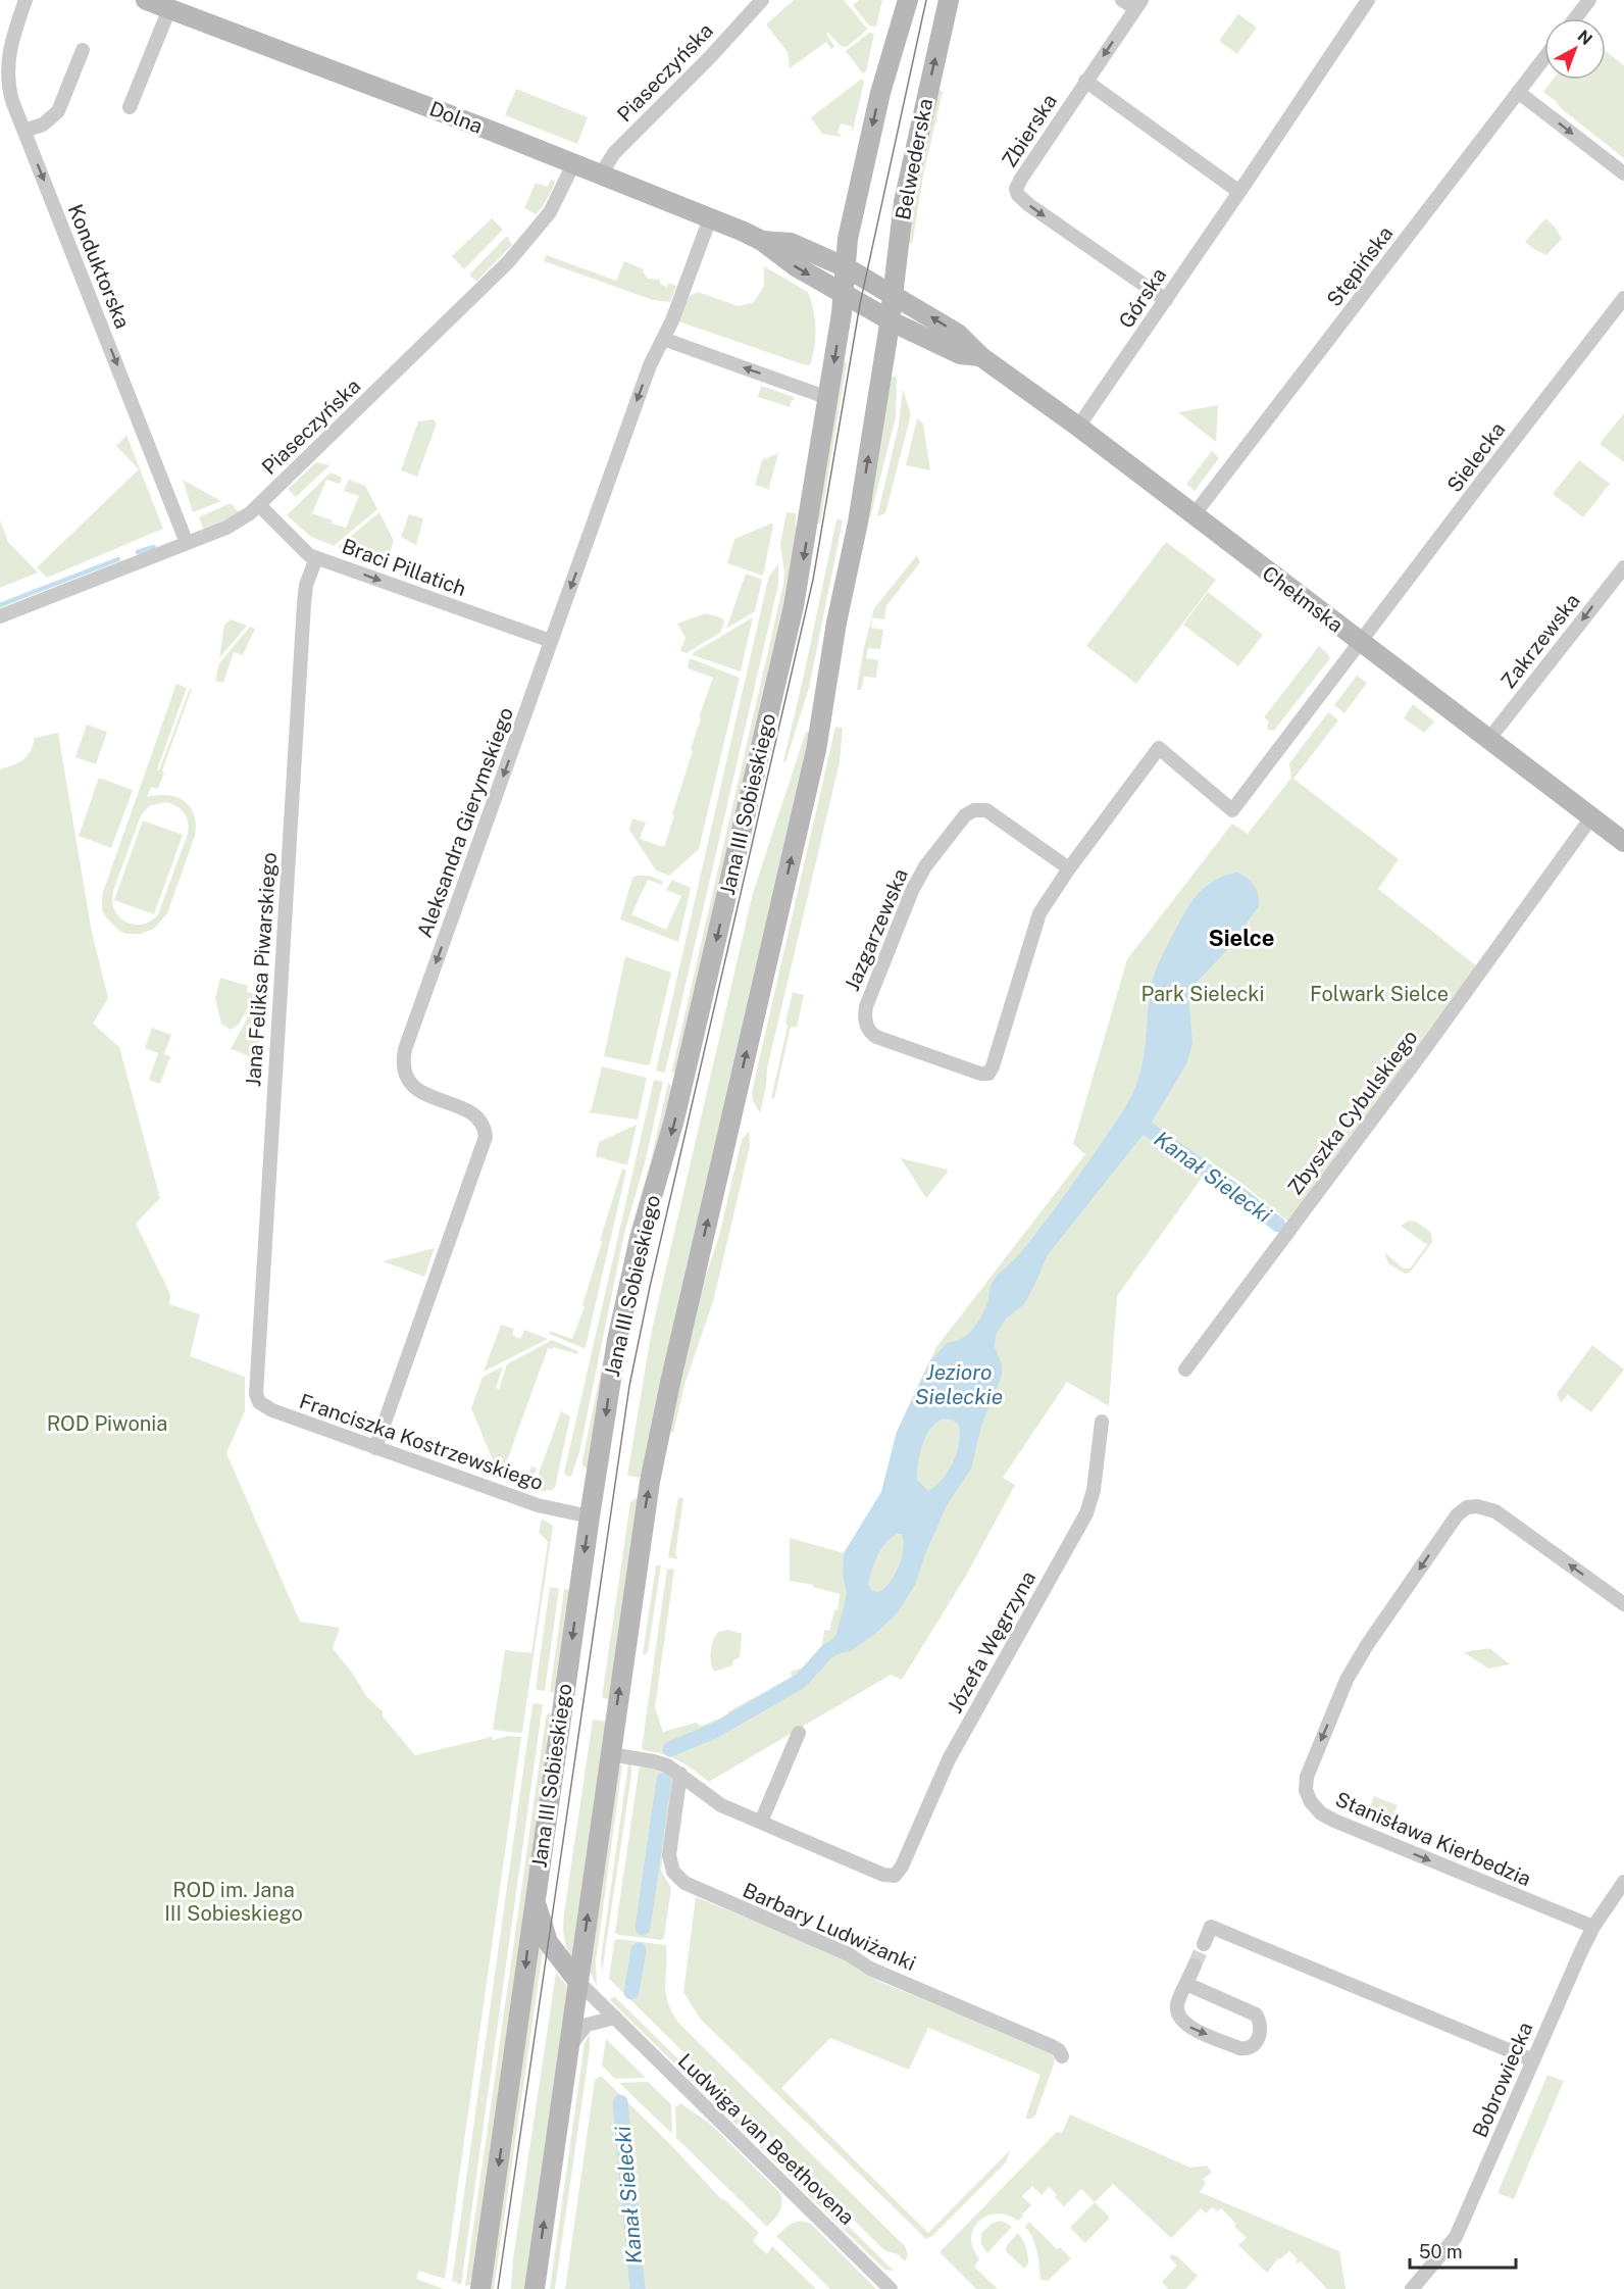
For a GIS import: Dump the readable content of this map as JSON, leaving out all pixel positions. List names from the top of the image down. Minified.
{"streets":{"main road":["Dolna","Belwederska","Chełmska","Jana III Sobieskiego"],"street":["Piaseczyńska","Zbierska","Konduktorska","Stępińska","Górska","Sielecka","Braci Pillatich","Zakrzewska","Aleksandra Gierymskiego","Jazgarzewska","Jana Feliksa Piwarskiego","Zbyszka Cybulskiego","Franciszka Kostrzewskiego","Józefa Węgrzyna","Stanisława Kierbedzia","Barbary Ludwiżanki","Bobrowiecka","Ludwiga van Beethovena"]},"crossings":[["Piaseczyńska","Dolna"],["Piaseczyńska","Konduktorska"],["Piaseczyńska","Braci Pillatich"],["Dolna","Belwederska"],["Dolna","Chełmska"],["Dolna","Jana III Sobieskiego"],["Dolna","Aleksandra Gierymskiego"],["Zbierska","Górska"],["Belwederska","Chełmska"],["Stępińska","Chełmska"],["Górska","Chełmska"],["Sielecka","Chełmska"],["Sielecka","Jazgarzewska"],["Braci Pillatich","Aleksandra Gierymskiego"],["Braci Pillatich","Jana Feliksa Piwarskiego"],["Chełmska","Zakrzewska"],["Chełmska","Jana III Sobieskiego"],["Chełmska","Jazgarzewska"],["Chełmska","Zbyszka Cybulskiego"],["Jana III Sobieskiego","Franciszka Kostrzewskiego"],["Aleksandra Gierymskiego","Franciszka Kostrzewskiego"],["Jana Feliksa Piwarskiego","Franciszka Kostrzewskiego"],["Stanisława Kierbedzia","Bobrowiecka"]],"one_way":["Konduktorska","Braci Pillatich","Zakrzewska","Aleksandra Gierymskiego"],"districts":["Sielce"],"water":["Kanał Sielecki","Jezioro Sieleckie"],"parks":["Park Sielecki","Folwark Sielce","ROD Piwonia","ROD im. Jana III Sobieskiego"],"scale_bar":"50 m","north":"top right"}
